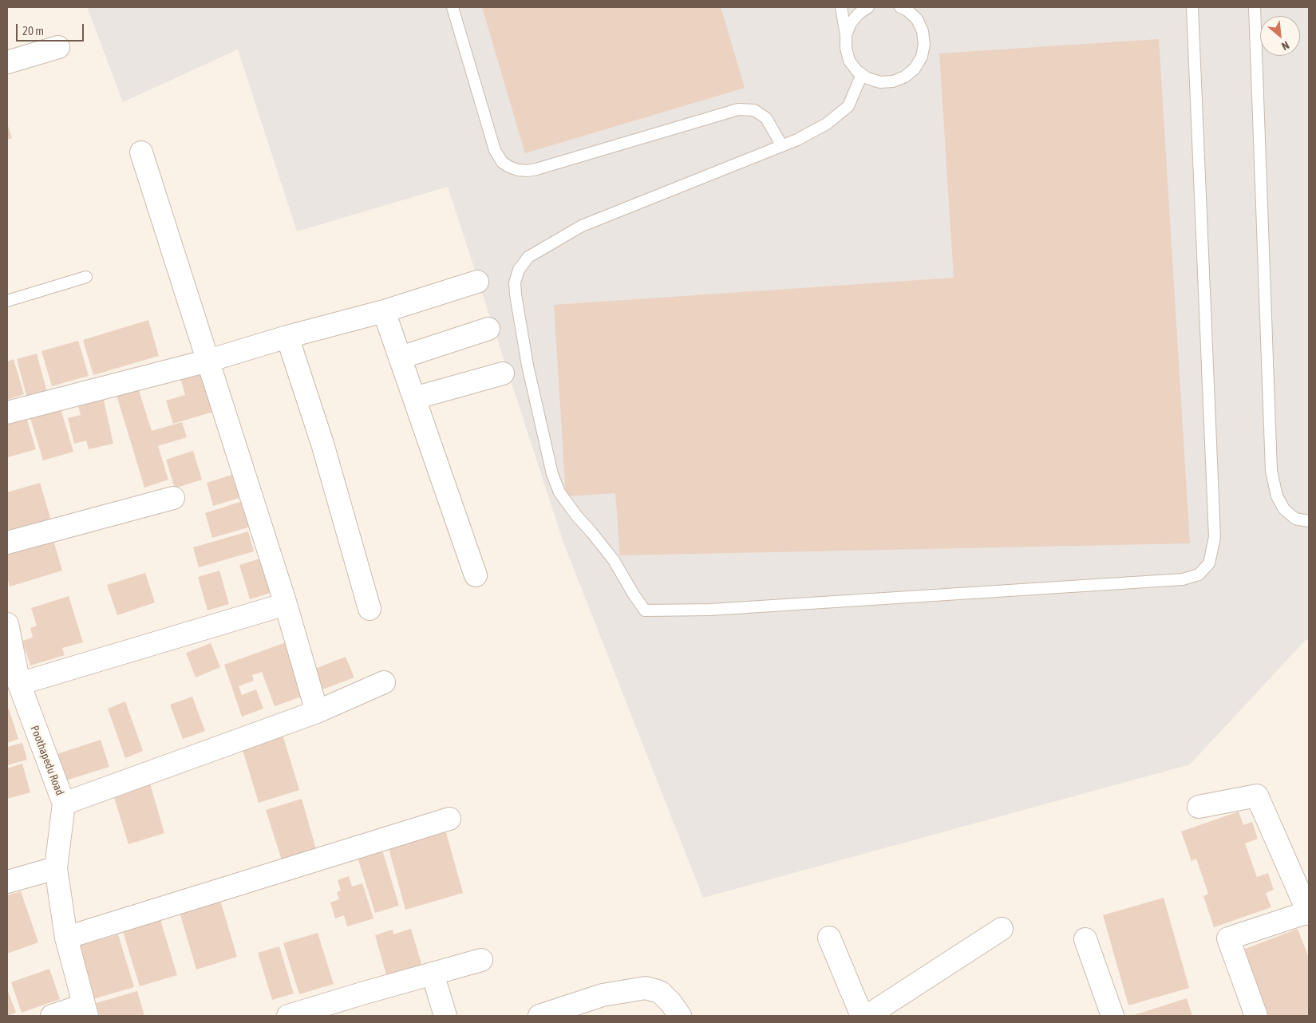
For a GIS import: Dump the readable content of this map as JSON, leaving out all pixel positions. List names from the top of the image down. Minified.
{"streets":{"street":["Poothapedu Road"]},"scale_bar":"20 m","north":"bottom right"}
